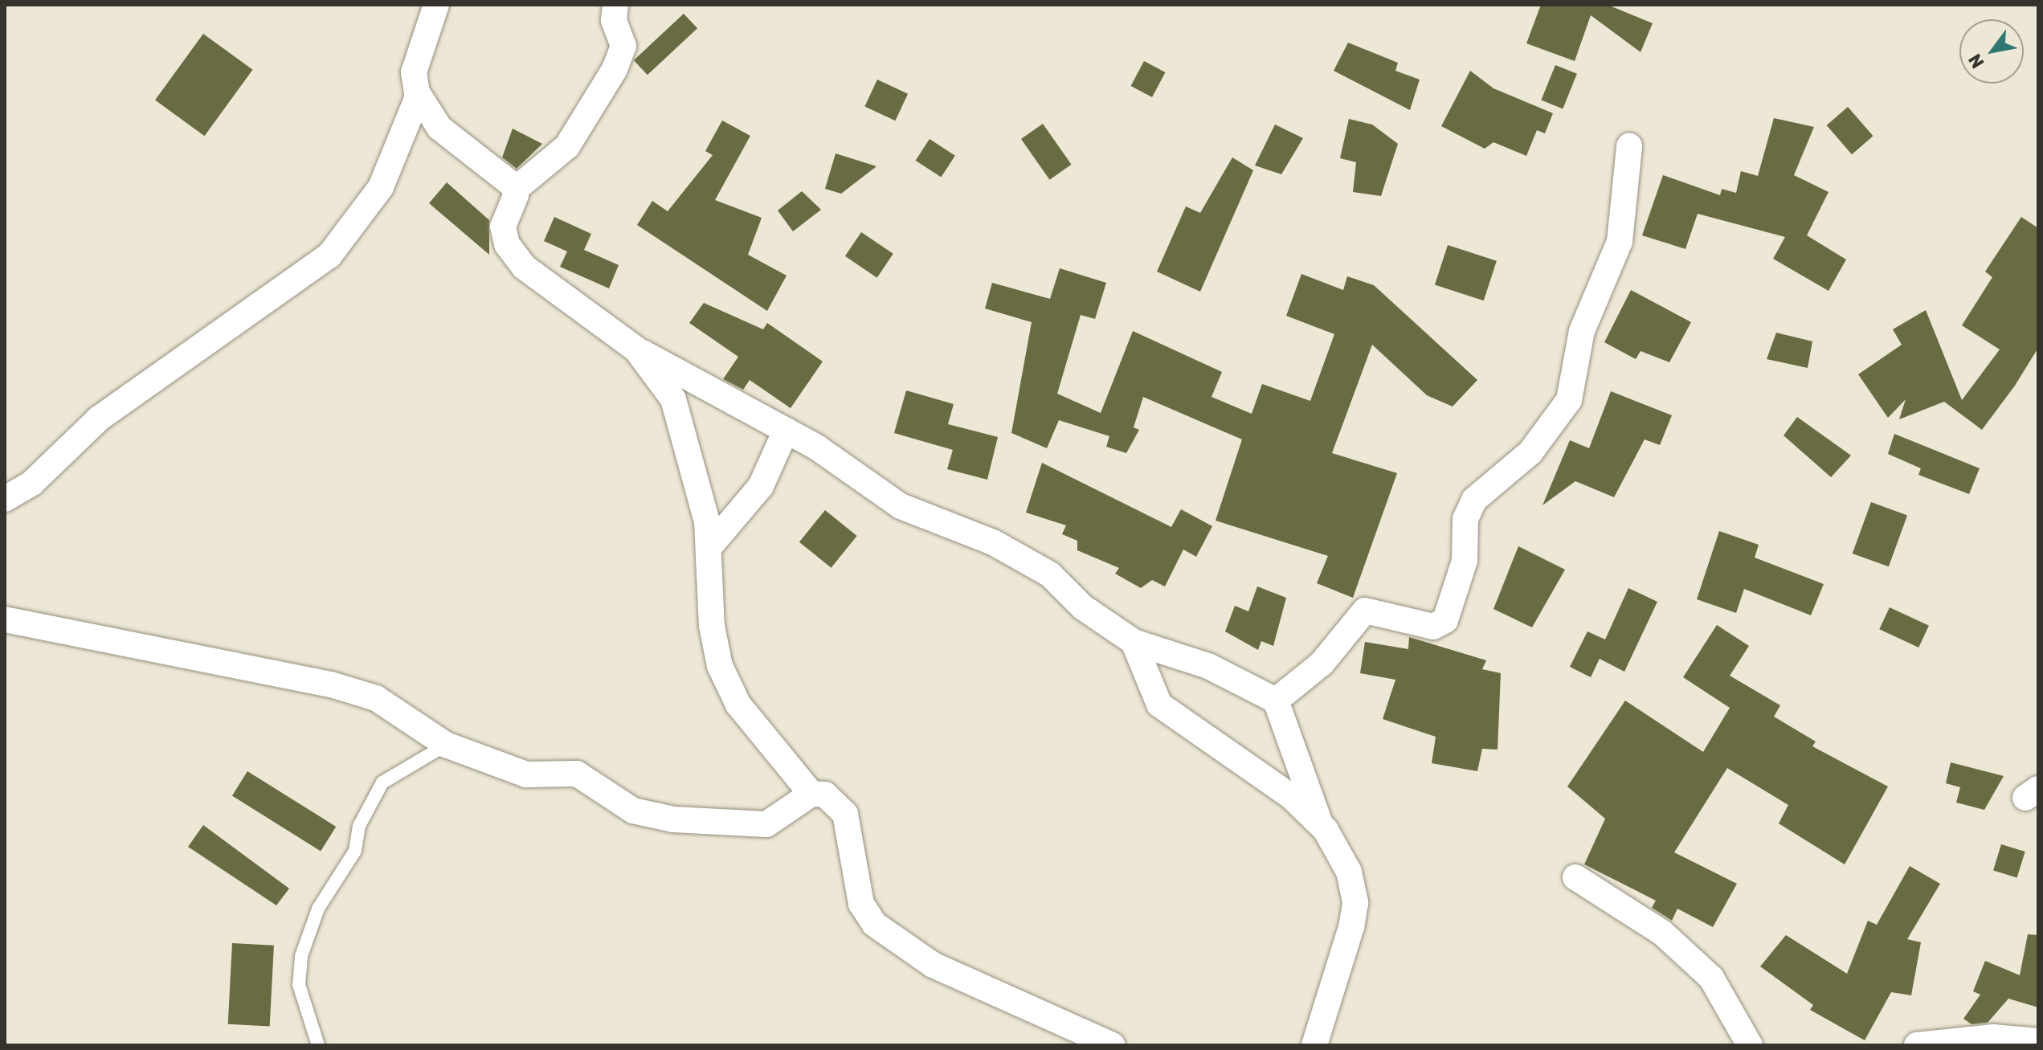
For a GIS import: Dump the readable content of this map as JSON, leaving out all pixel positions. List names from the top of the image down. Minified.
{"north":"bottom left"}
